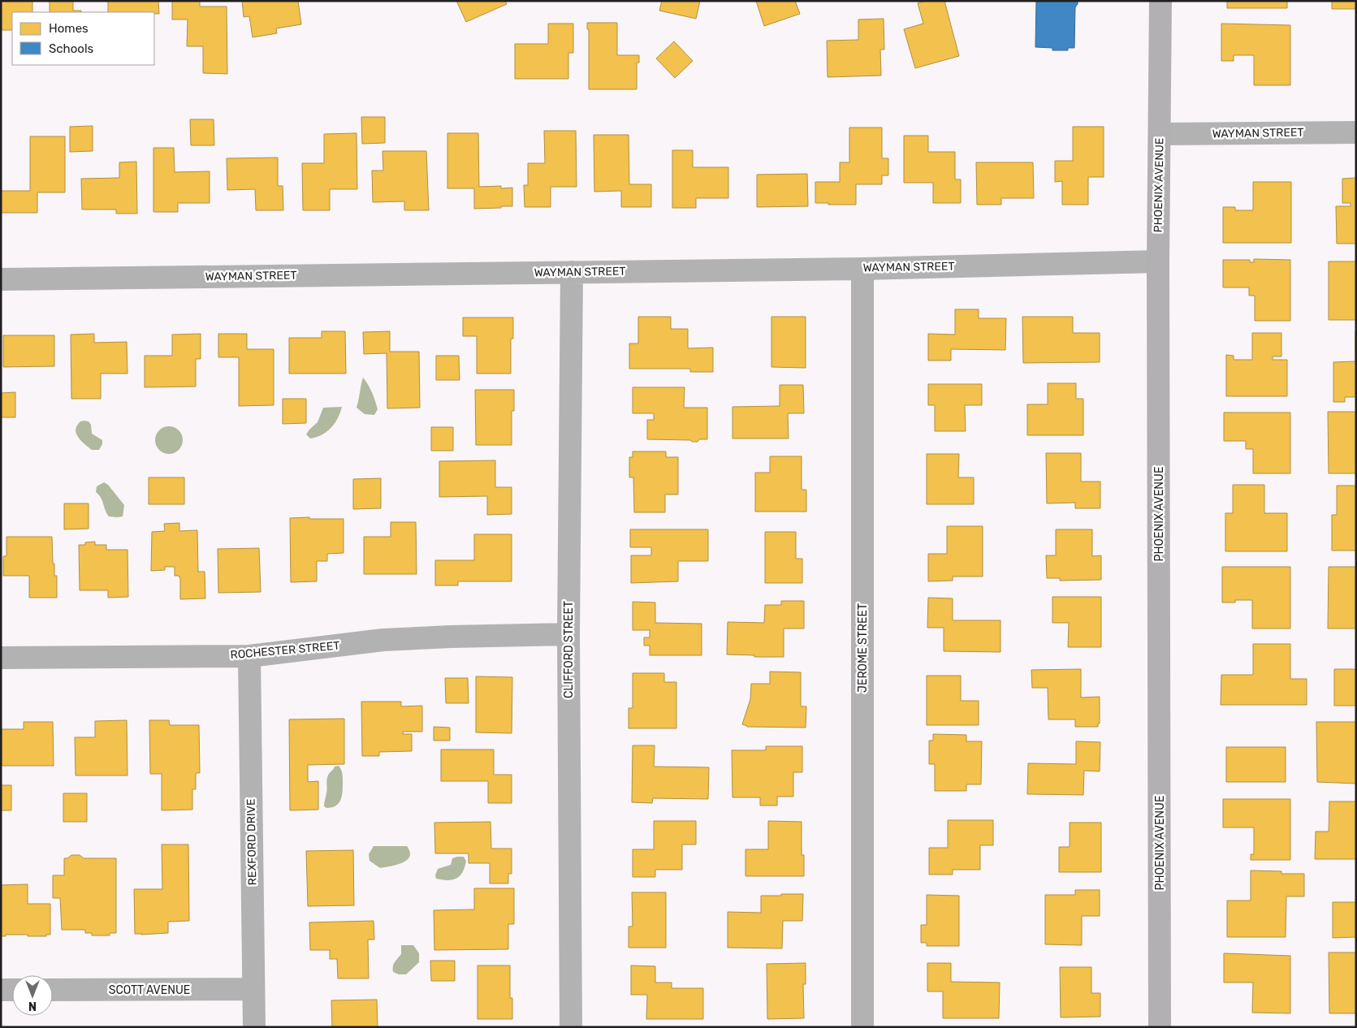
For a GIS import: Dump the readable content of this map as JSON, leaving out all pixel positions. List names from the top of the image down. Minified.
{"streets":{"street":["WAYMAN STREET","PHOENIX AVENUE","JEROME STREET","CLIFFORD STREET","ROCHESTER STREET","REXFORD DRIVE","SCOTT AVENUE"]},"crossings":[["WAYMAN STREET","PHOENIX AVENUE"],["WAYMAN STREET","JEROME STREET"],["WAYMAN STREET","CLIFFORD STREET"],["CLIFFORD STREET","ROCHESTER STREET"],["ROCHESTER STREET","REXFORD DRIVE"],["REXFORD DRIVE","SCOTT AVENUE"]],"legend":["Homes","Schools"],"north":"bottom"}
